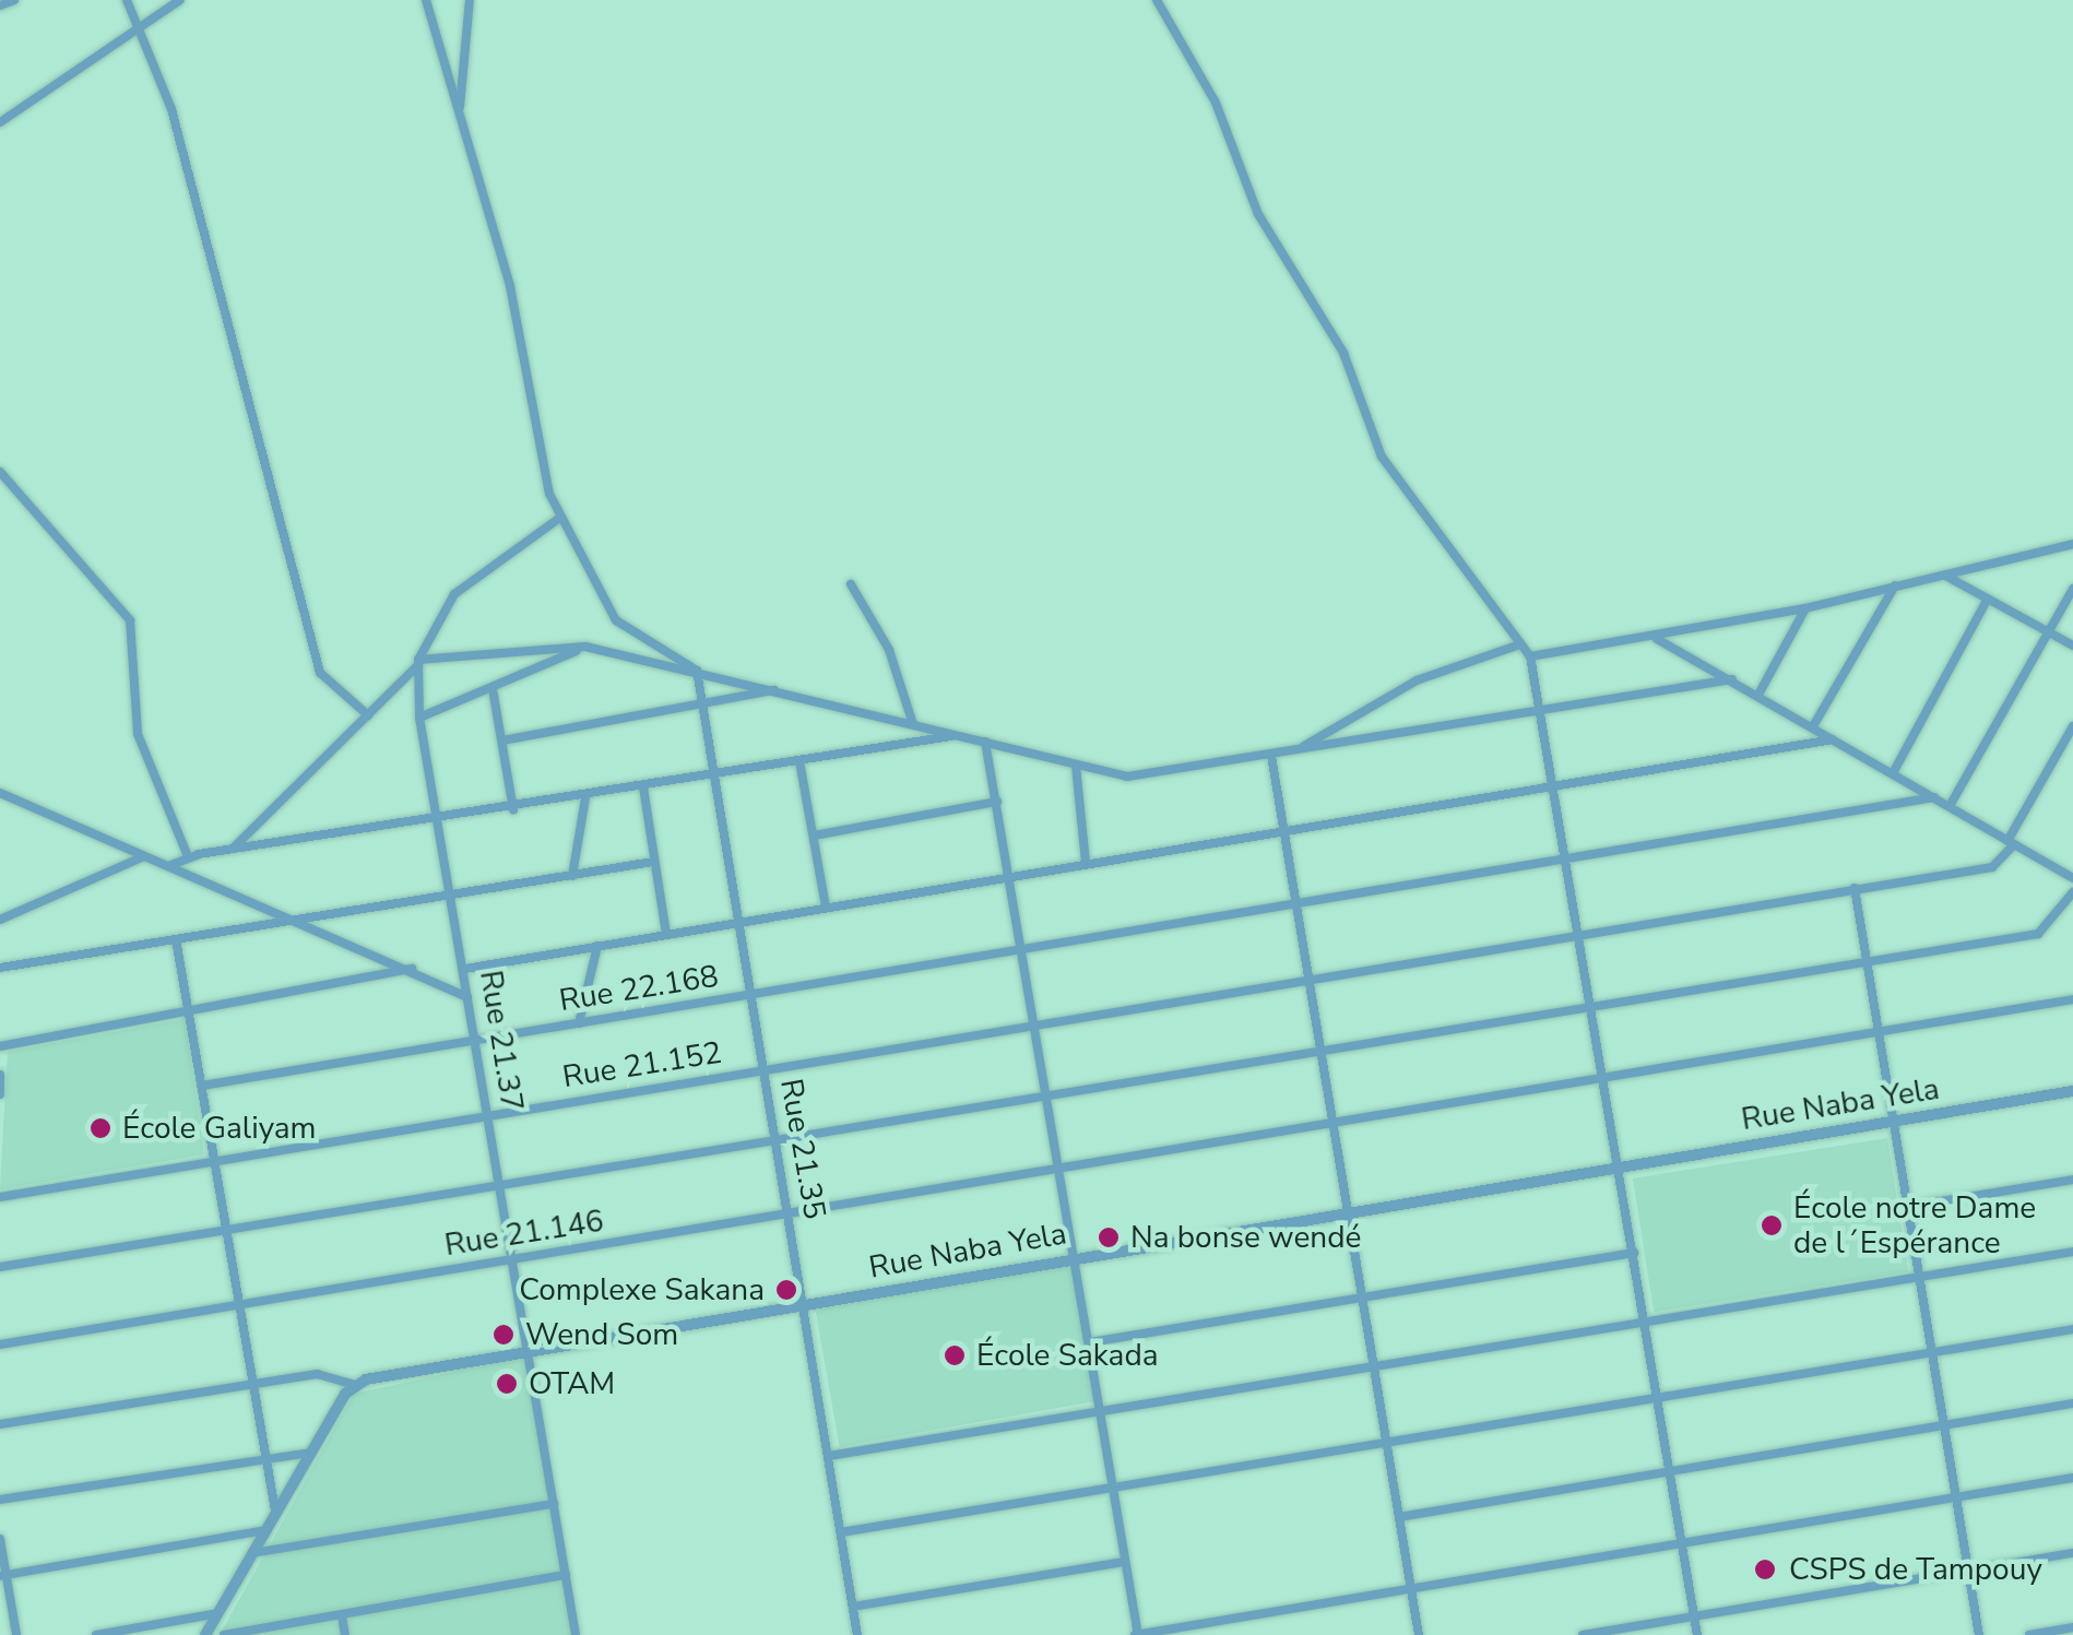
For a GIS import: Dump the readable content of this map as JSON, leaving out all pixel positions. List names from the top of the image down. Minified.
{"streets":{"street":["Rue 22.168","Rue 21.37","Rue 21.152","Rue Naba Yela","Rue 21.35","Rue 21.146"]},"crossings":[["Rue 22.168","Rue 21.37"],["Rue 22.168","Rue 21.35"],["Rue 21.37","Rue 21.152"],["Rue 21.37","Rue Naba Yela"],["Rue 21.37","Rue 21.146"],["Rue 21.152","Rue 21.35"],["Rue Naba Yela","Rue 21.35"],["Rue 21.35","Rue 21.146"]],"places":["École Galiyam","École notre Dame de l´Espérance","Na bonse wendé","Complexe Sakana","Wend Som","École Sakada","OTAM","CSPS de Tampouy"]}
